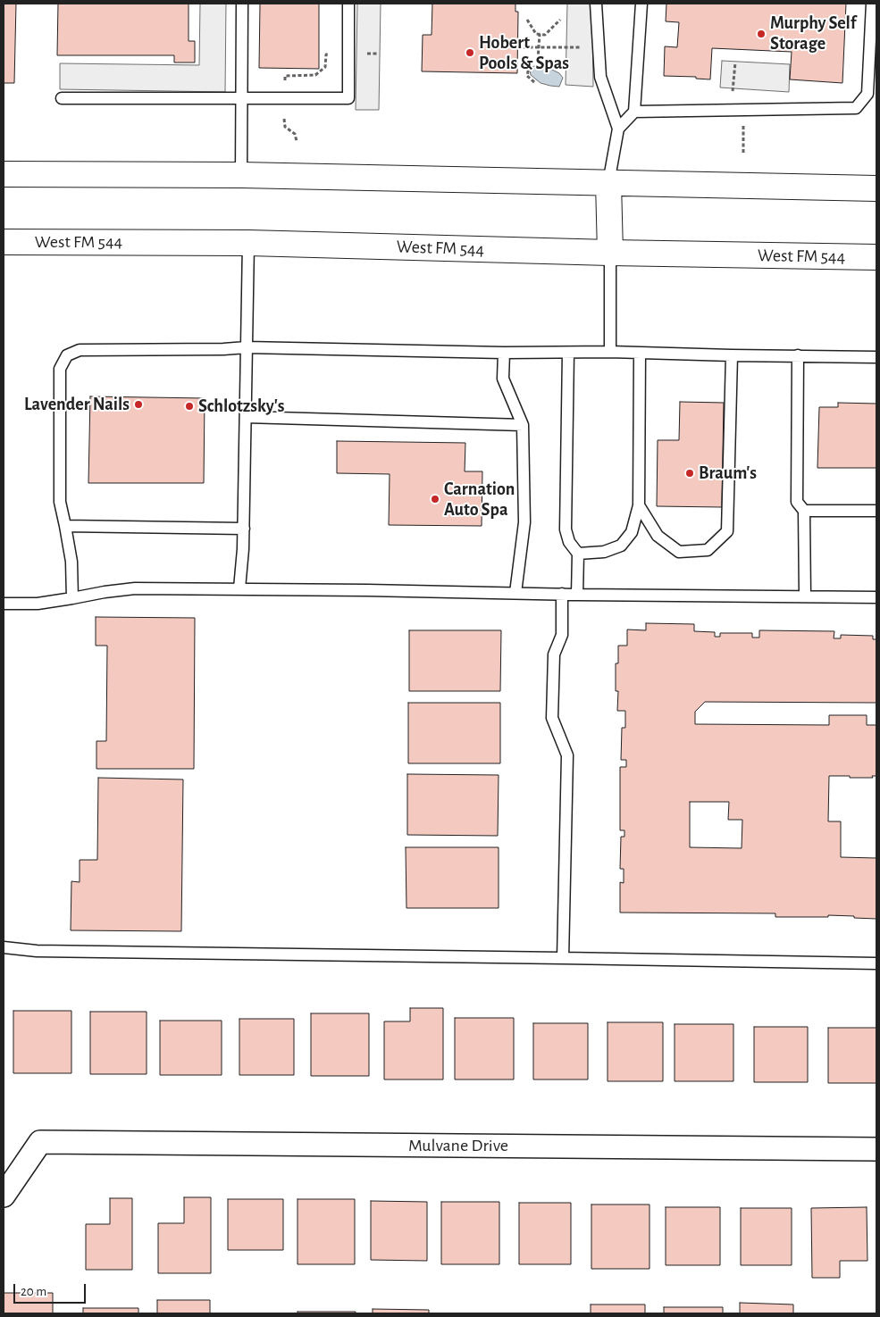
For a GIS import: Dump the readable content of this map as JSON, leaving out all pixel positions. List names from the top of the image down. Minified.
{"streets":{"main road":["West FM 544"],"street":["Mulvane Drive"]},"places":["Murphy Self Storage","Hobert Pools & Spas","Lavender Nails","Schlotzsky's","Braum's","Carnation Auto Spa"],"scale_bar":"20 m"}
